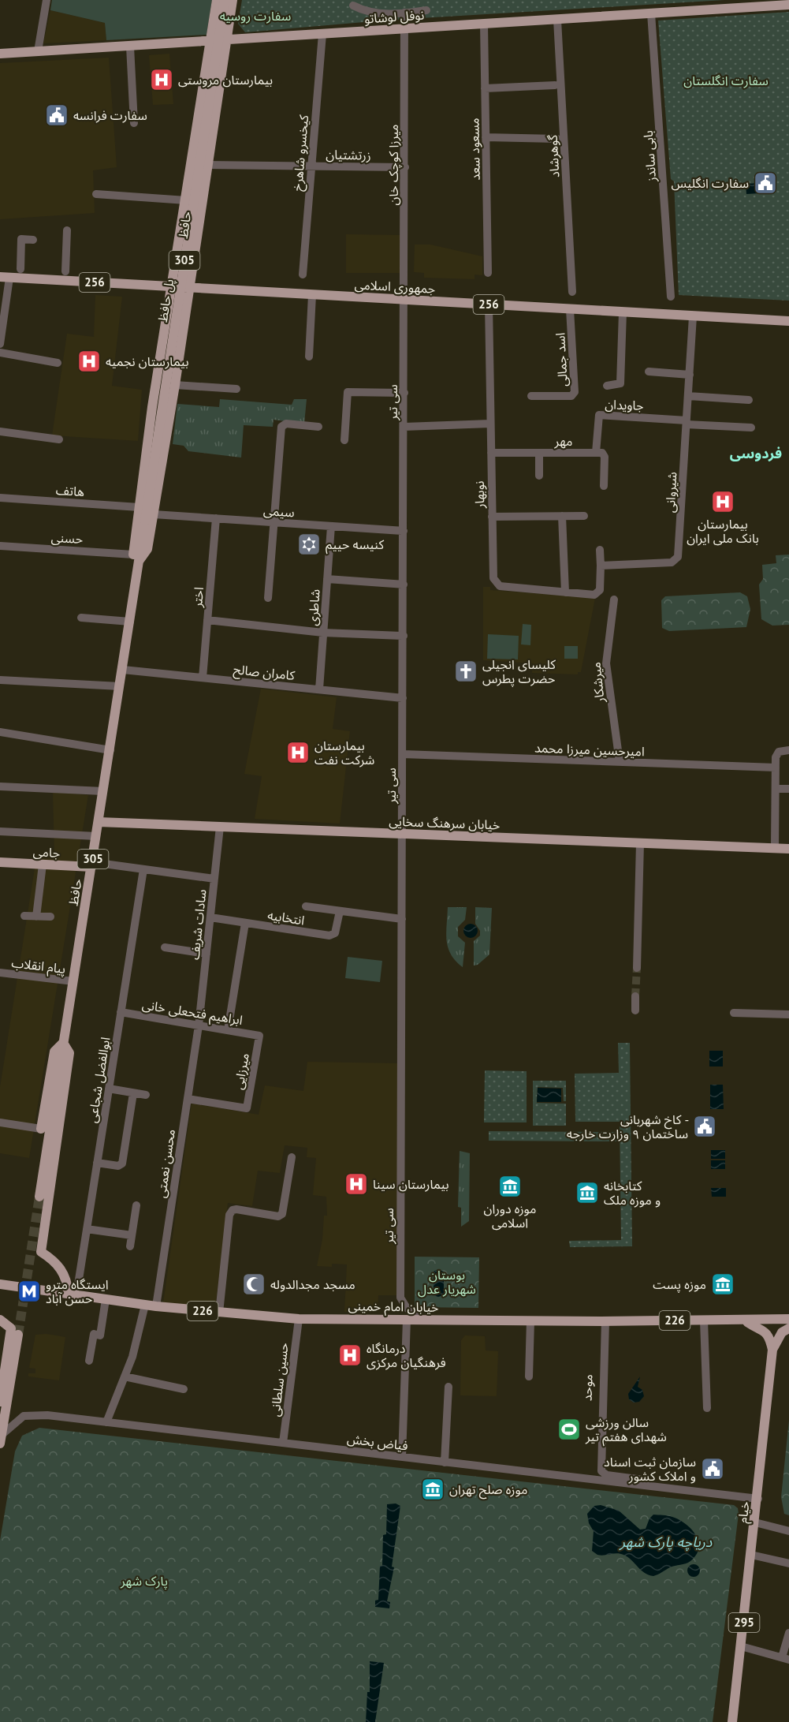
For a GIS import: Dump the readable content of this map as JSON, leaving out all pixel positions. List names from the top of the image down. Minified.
{"streets":{"main road":["نوفل لوشاتو","حافظ","305","256","جمهوری اسلامی","پل حافظ","خیابان سرهنگ سخایی","جامی","خیابان امام خمینی","226","خیام","295"],"street":["مسعود سعد","کیخسرو شاهرخ","زرتشتیان","گوهرشاد","بابی ساندز","میرزا کوچک خان","اسد جمالی","سی تیر","جاویدان","مهر","هاتف","شیروانی","نوبهار","سیمی","حسنی","اختر","شاطری","کامران صالح","میرشکار","امیرحسین میرزا محمد","انتخابیه","سادات شریف","پیام انقلاب","ابراهیم فتحعلی خانی","میرزایی","ابوالفضل شجاعی","محسن نعمتی","حسین سلطانی","موحد","فیاض بخش"]},"crossings":[["نوفل لوشاتو","مسعود سعد"],["نوفل لوشاتو","کیخسرو شاهرخ"],["نوفل لوشاتو","گوهرشاد"],["نوفل لوشاتو","بابی ساندز"],["نوفل لوشاتو","میرزا کوچک خان"],["نوفل لوشاتو","حافظ"],["کیخسرو شاهرخ","زرتشتیان"],["زرتشتیان","میرزا کوچک خان"],["زرتشتیان","حافظ"],["میرزا کوچک خان","جمهوری اسلامی"],["میرزا کوچک خان","سی تیر"],["حافظ","305"],["حافظ","جمهوری اسلامی"],["حافظ","پل حافظ"],["حافظ","هاتف"],["حافظ","سیمی"],["حافظ","حسنی"],["حافظ","کامران صالح"],["حافظ","خیابان سرهنگ سخایی"],["حافظ","جامی"],["حافظ","پیام انقلاب"],["305","ابوالفضل شجاعی"],["305","خیابان امام خمینی"],["جمهوری اسلامی","اسد جمالی"],["جمهوری اسلامی","سی تیر"],["جمهوری اسلامی","شیروانی"],["جمهوری اسلامی","نوبهار"],["سی تیر","سیمی"],["سی تیر","کامران صالح"],["سی تیر","امیرحسین میرزا محمد"],["سی تیر","خیابان سرهنگ سخایی"],["سی تیر","خیابان امام خمینی"],["جاویدان","مهر"],["جاویدان","شیروانی"],["مهر","نوبهار"],["شیروانی","نوبهار"],["سیمی","اختر"],["سیمی","شاطری"],["اختر","کامران صالح"],["شاطری","کامران صالح"],["میرشکار","امیرحسین میرزا محمد"],["خیابان سرهنگ سخایی","سادات شریف"],["انتخابیه","سادات شریف"],["سادات شریف","ابراهیم فتحعلی خانی"],["سادات شریف","محسن نعمتی"],["ابراهیم فتحعلی خانی","میرزایی"],["ابراهیم فتحعلی خانی","ابوالفضل شجاعی"],["ابراهیم فتحعلی خانی","محسن نعمتی"],["میرزایی","محسن نعمتی"],["ابوالفضل شجاعی","خیابان امام خمینی"],["محسن نعمتی","خیابان امام خمینی"],["خیابان امام خمینی","حسین سلطانی"],["خیابان امام خمینی","موحد"],["حسین سلطانی","فیاض بخش"],["موحد","فیاض بخش"],["فیاض بخش","خیام"]],"districts":["فردوسی"],"water":["دریاچه پارک شهر"],"parks":["سفارت روسیه","سفارت انگلستان","بوستان شهریار عدل","پارک شهر"],"places":{"hospital":["بیمارستان مروستی","بیمارستان نجمیه","بیمارستان بانک ملی ایران","بیمارستان شرکت نفت","بیمارستان سینا","درمانگاه فرهنگیان مرکزی"],"public building":["سفارت فرانسه","سفارت انگلیس","کاخ شهربانی - ساختمان ۹ وزارت خارجه","سازمان ثبت اسناد و املاک کشور"],"synagogue":["کنیسه حییم"],"church":["کلیسای انجیلی حضرت پطرس"],"museum":["موزه دوران اسلامی","کتابخانه و موزه ملک","موزه پست","موزه صلح تهران"],"mosque":["مسجد مجدالدوله"],"metro station":["ایستگاه مترو حسن آباد"],"sports":["سالن ورزشی شهدای هفتم تیر"]}}
